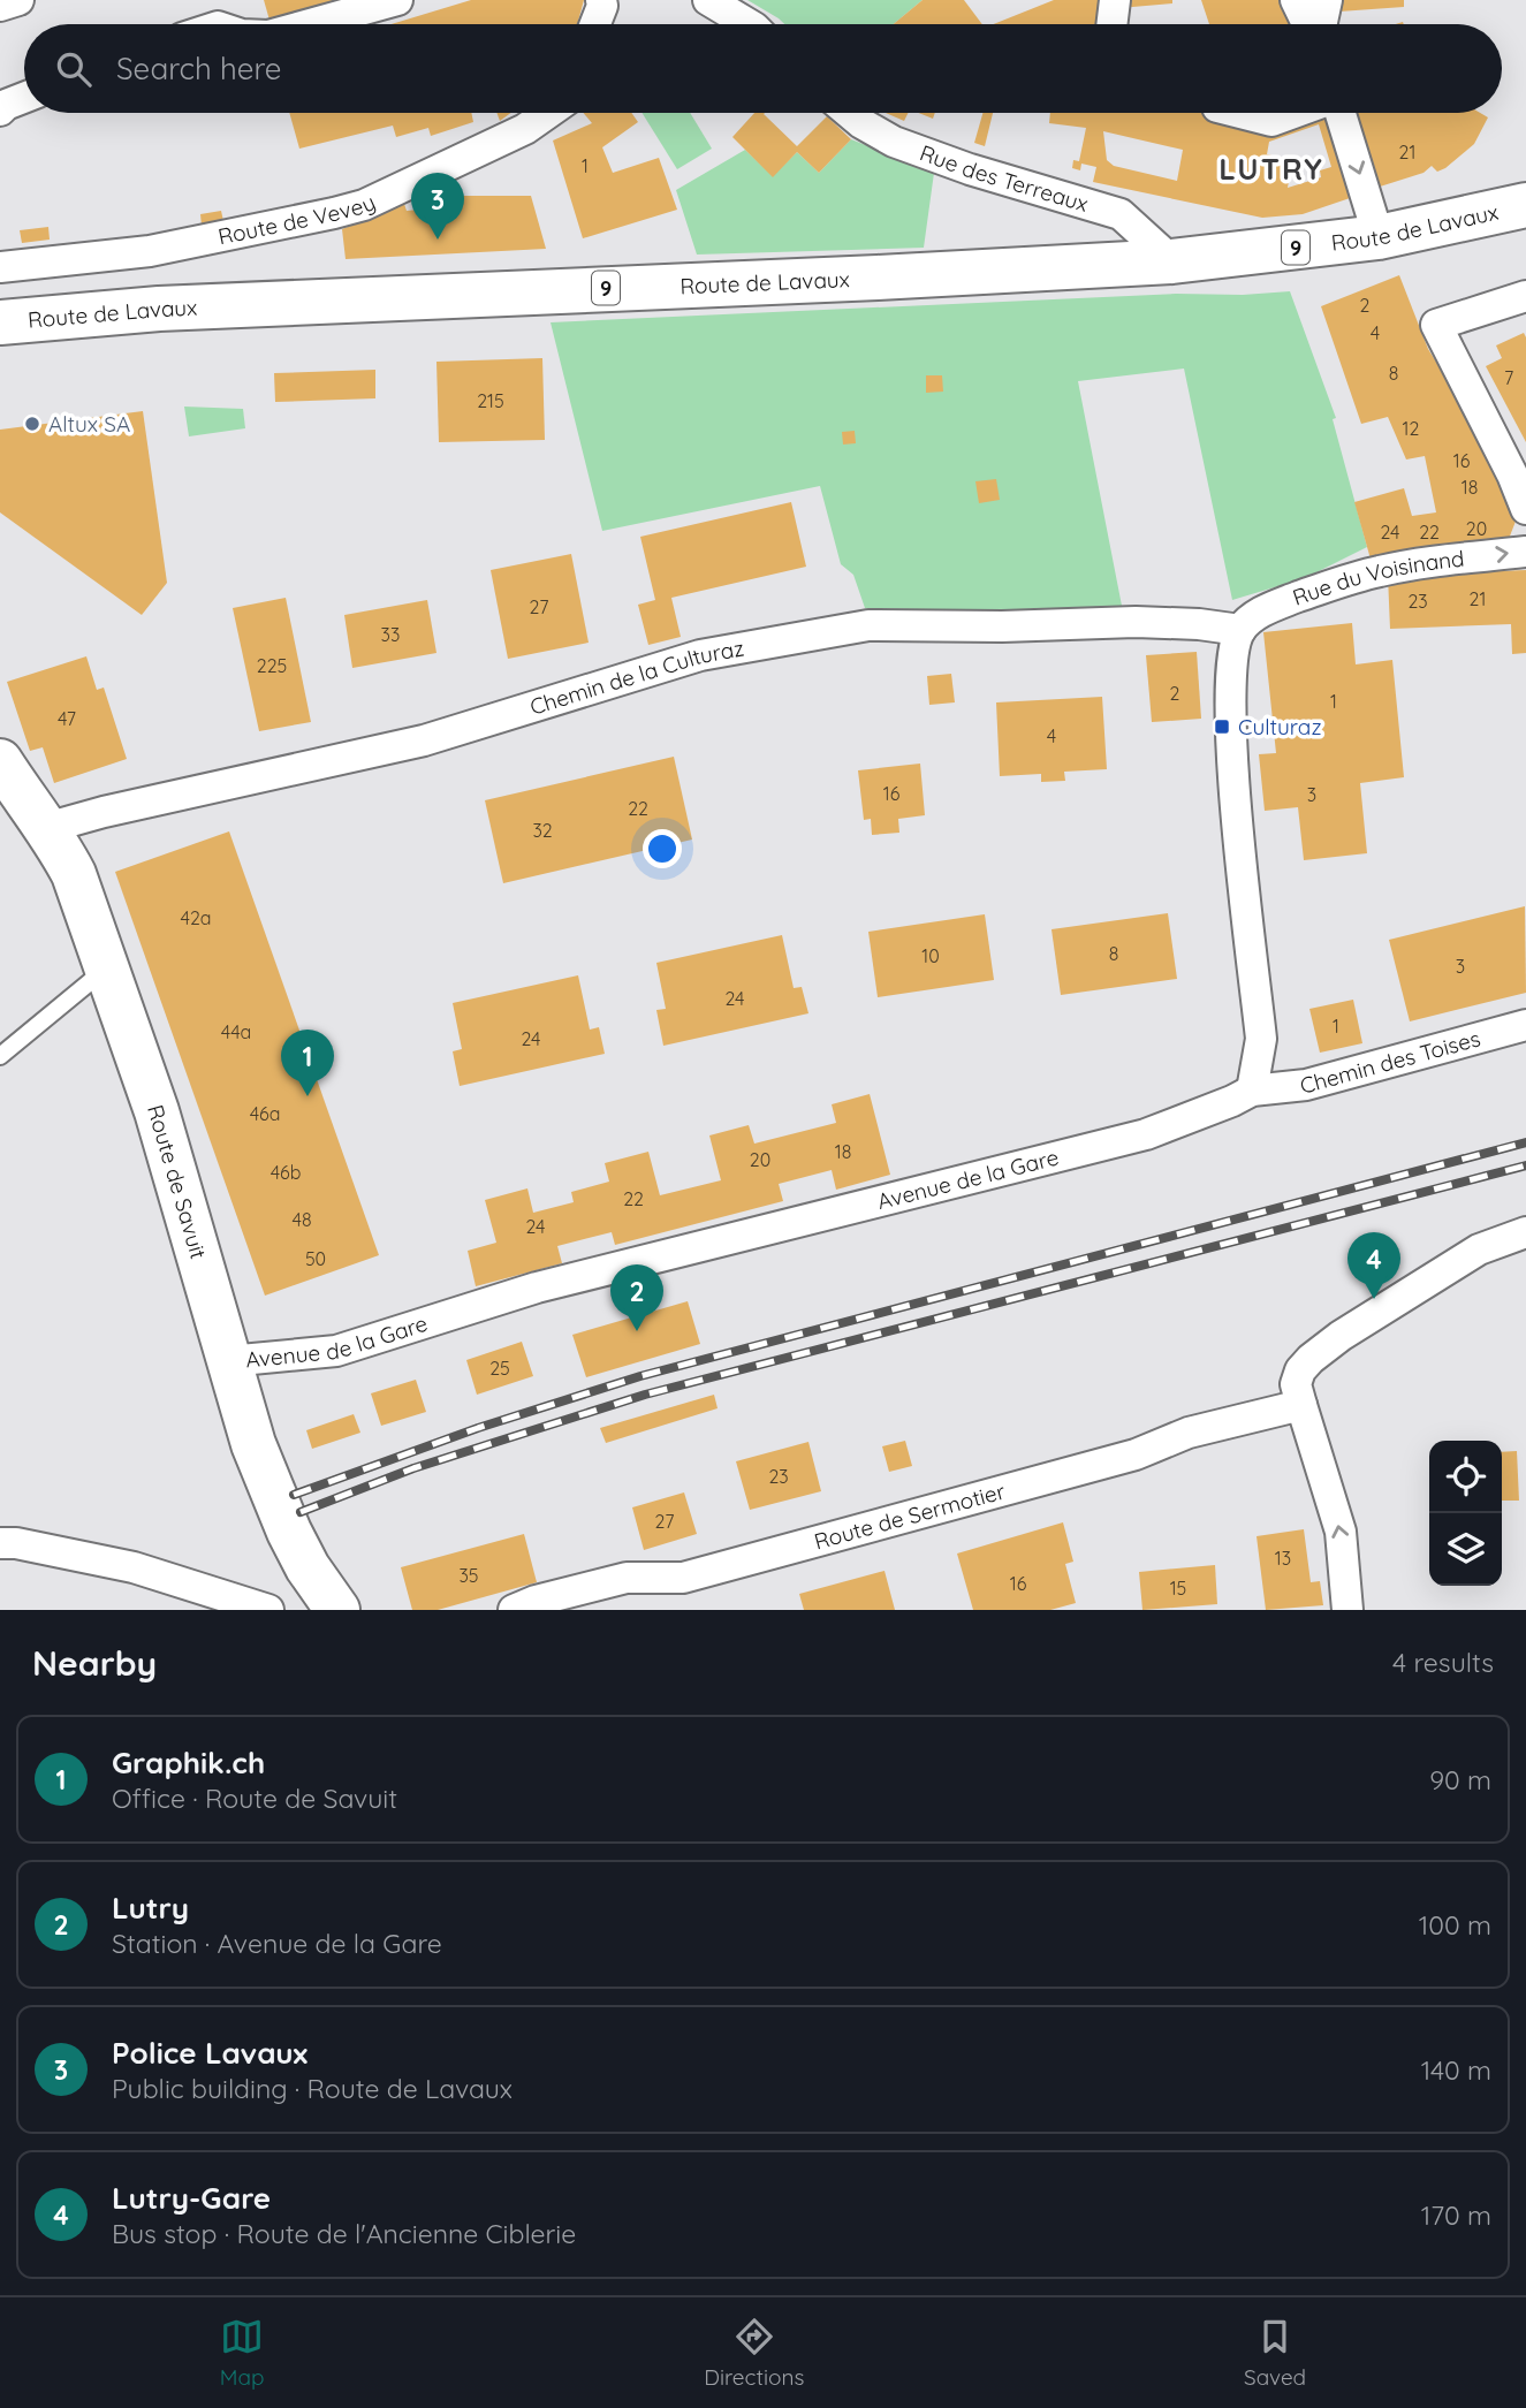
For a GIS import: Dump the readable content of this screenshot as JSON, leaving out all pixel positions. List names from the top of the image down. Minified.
{"streets":{"main road":["Route de Lavaux","9","Route de Savuit"],"street":["Rue des Terreaux","Route de Vevey","Rue du Voisinand","Chemin de la Culturaz","Chemin des Toises","Avenue de la Gare","Route de Sermotier"]},"crossings":[["Rue des Terreaux","Route de Lavaux"],["Rue du Voisinand","Chemin de la Culturaz"],["Chemin de la Culturaz","Route de Savuit"],["Chemin des Toises","Avenue de la Gare"],["Avenue de la Gare","Route de Savuit"]],"one_way":["Rue du Voisinand"],"districts":["LUTRY"],"places":{"other":["Altux SA"],"transit":["Culturaz"]},"house_numbers":["21","1","2","4","8","7","215","12","16","18","20","24","22","21","23","27","33","225","2","1","47","4","16","3","22","32","42a","8","10","3","24","1","44a","24","46a","18","20","46b","22","48","24","50","25","23","27","13","35","16","15"],"page":{"search":"Search here","pins":["3","1","4","2"],"heading":["Nearby","4 results"],"list":[{"mark":"1","name":"Graphik.ch","note":"Office · Route de Savuit","value":"90 m"},{"mark":"2","name":"Lutry","note":"Station · Avenue de la Gare","value":"100 m"},{"mark":"3","name":"Police Lavaux","note":"Public building · Route de Lavaux","value":"140 m"},{"mark":"4","name":"Lutry-Gare","note":"Bus stop · Route de l'Ancienne Ciblerie","value":"170 m"}],"nav":["Map","Directions","Saved"]}}
